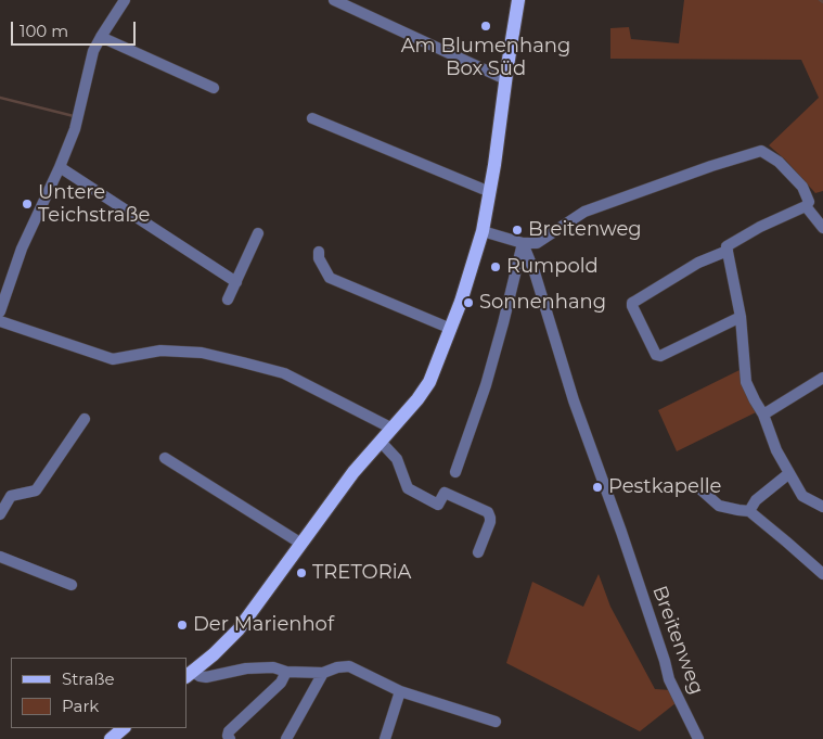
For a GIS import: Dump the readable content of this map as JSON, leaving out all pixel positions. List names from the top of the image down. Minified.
{"streets":{"street":["Breitenweg"]},"places":["Am Blumenhang Box Süd","Untere Teichstraße","Breitenweg","Rumpold","Sonnenhang","Pestkapelle","TRETORiA","Der Marienhof"],"legend":["Straße","Park"],"scale_bar":"100 m"}
